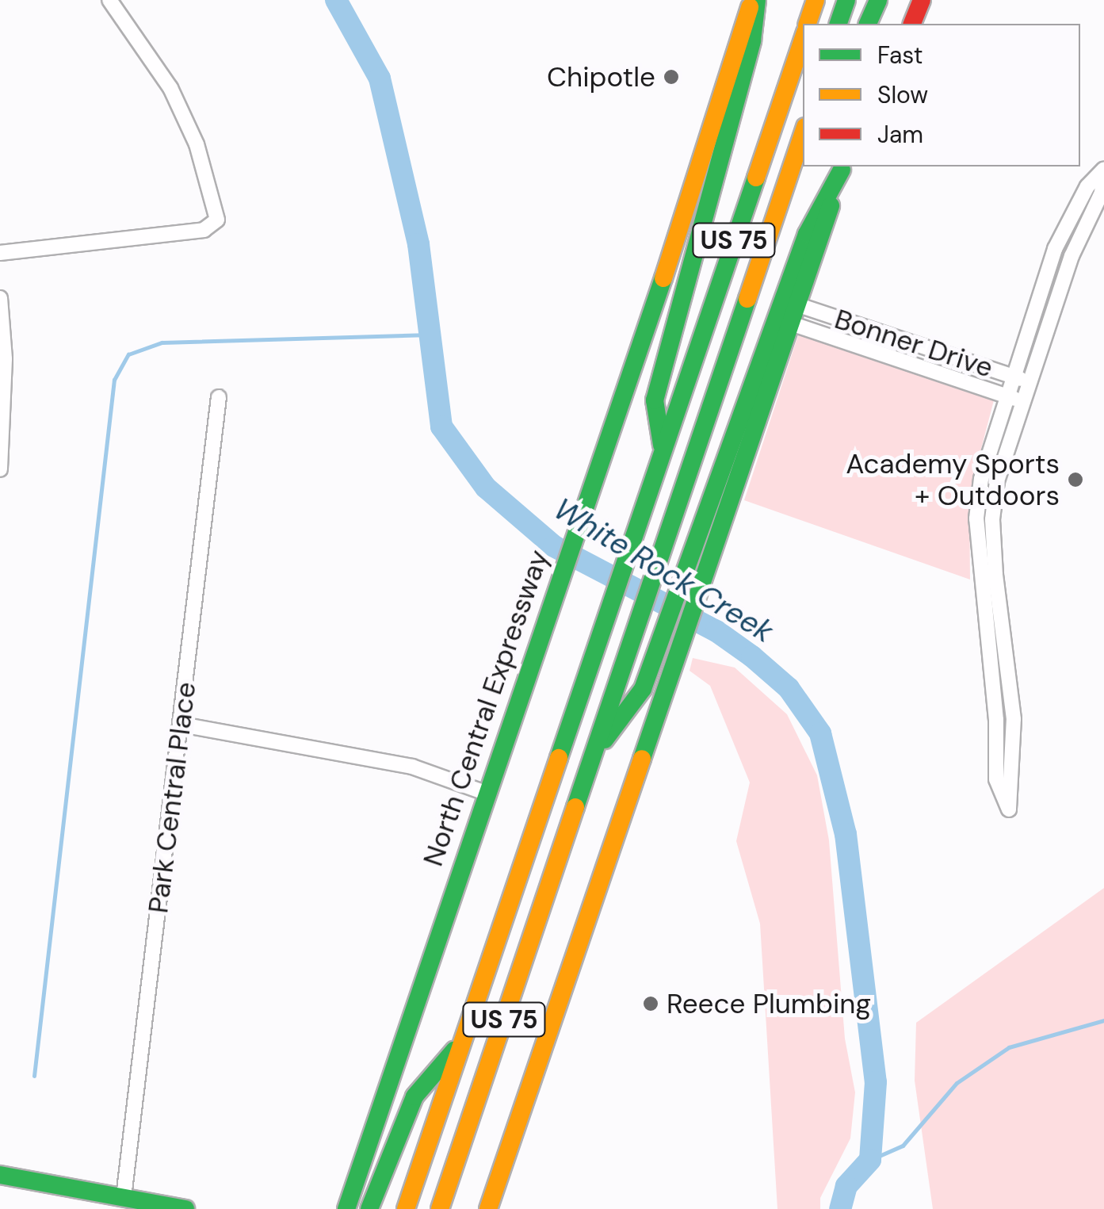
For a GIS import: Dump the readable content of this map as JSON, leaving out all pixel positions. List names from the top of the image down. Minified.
{"streets":{"main road":["US 75","North Central Expressway"],"street":["Bonner Drive","Park Central Place"]},"water":["White Rock Creek"],"places":["Chipotle","Academy Sports + Outdoors","Reece Plumbing"],"legend":["Fast","Slow","Jam"]}
